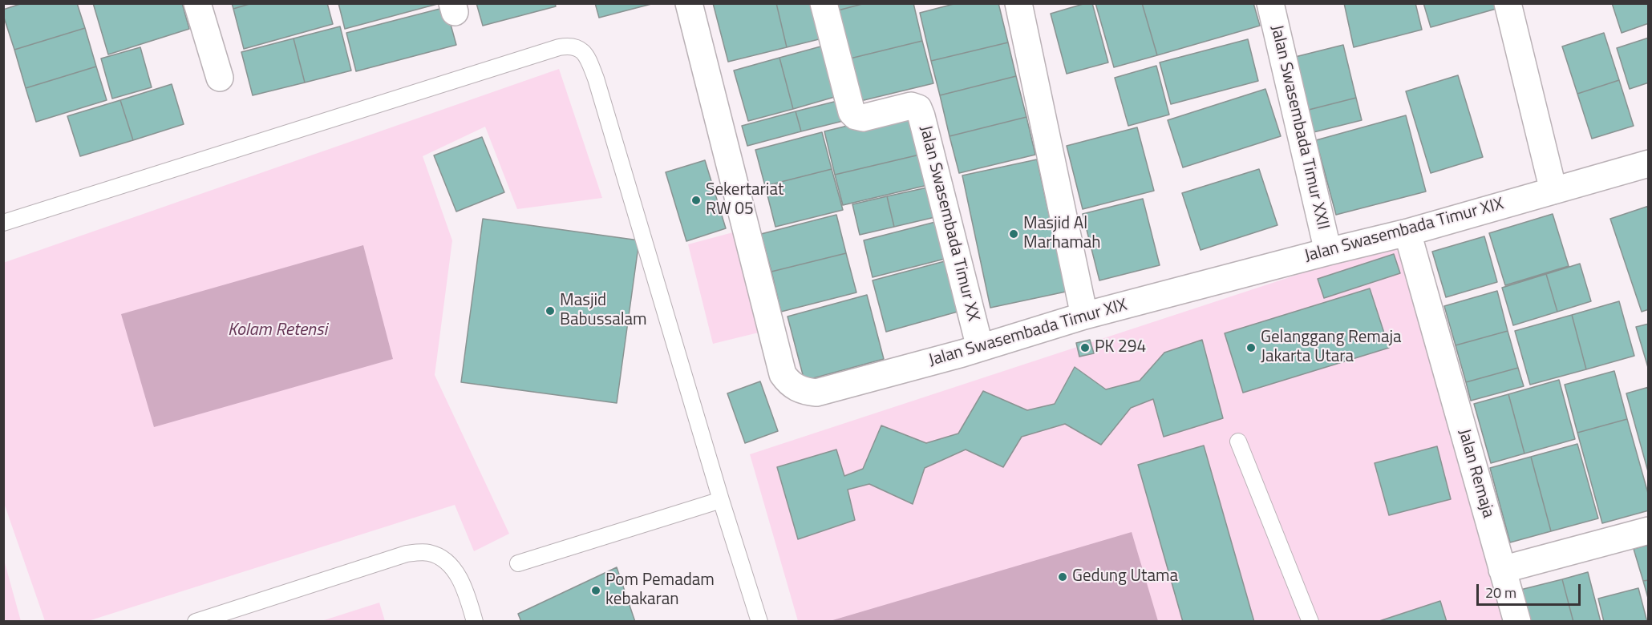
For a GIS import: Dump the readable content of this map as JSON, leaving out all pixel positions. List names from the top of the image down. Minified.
{"streets":{"street":["Jalan Swasembada Timur XXII","Jalan Swasembada Timur XX","Jalan Swasembada Timur XIX","Jalan Remaja"]},"crossings":[["Jalan Swasembada Timur XXII","Jalan Swasembada Timur XIX"],["Jalan Swasembada Timur XX","Jalan Swasembada Timur XIX"],["Jalan Swasembada Timur XIX","Jalan Remaja"]],"water":["Kolam Retensi"],"places":["Sekertariat RW 05","Masjid Al Marhamah","Masjid Babussalam","PK 294","Gelanggang Remaja Jakarta Utara","Gedung Utama","Pom Pemadam kebakaran"],"scale_bar":"20 m"}
